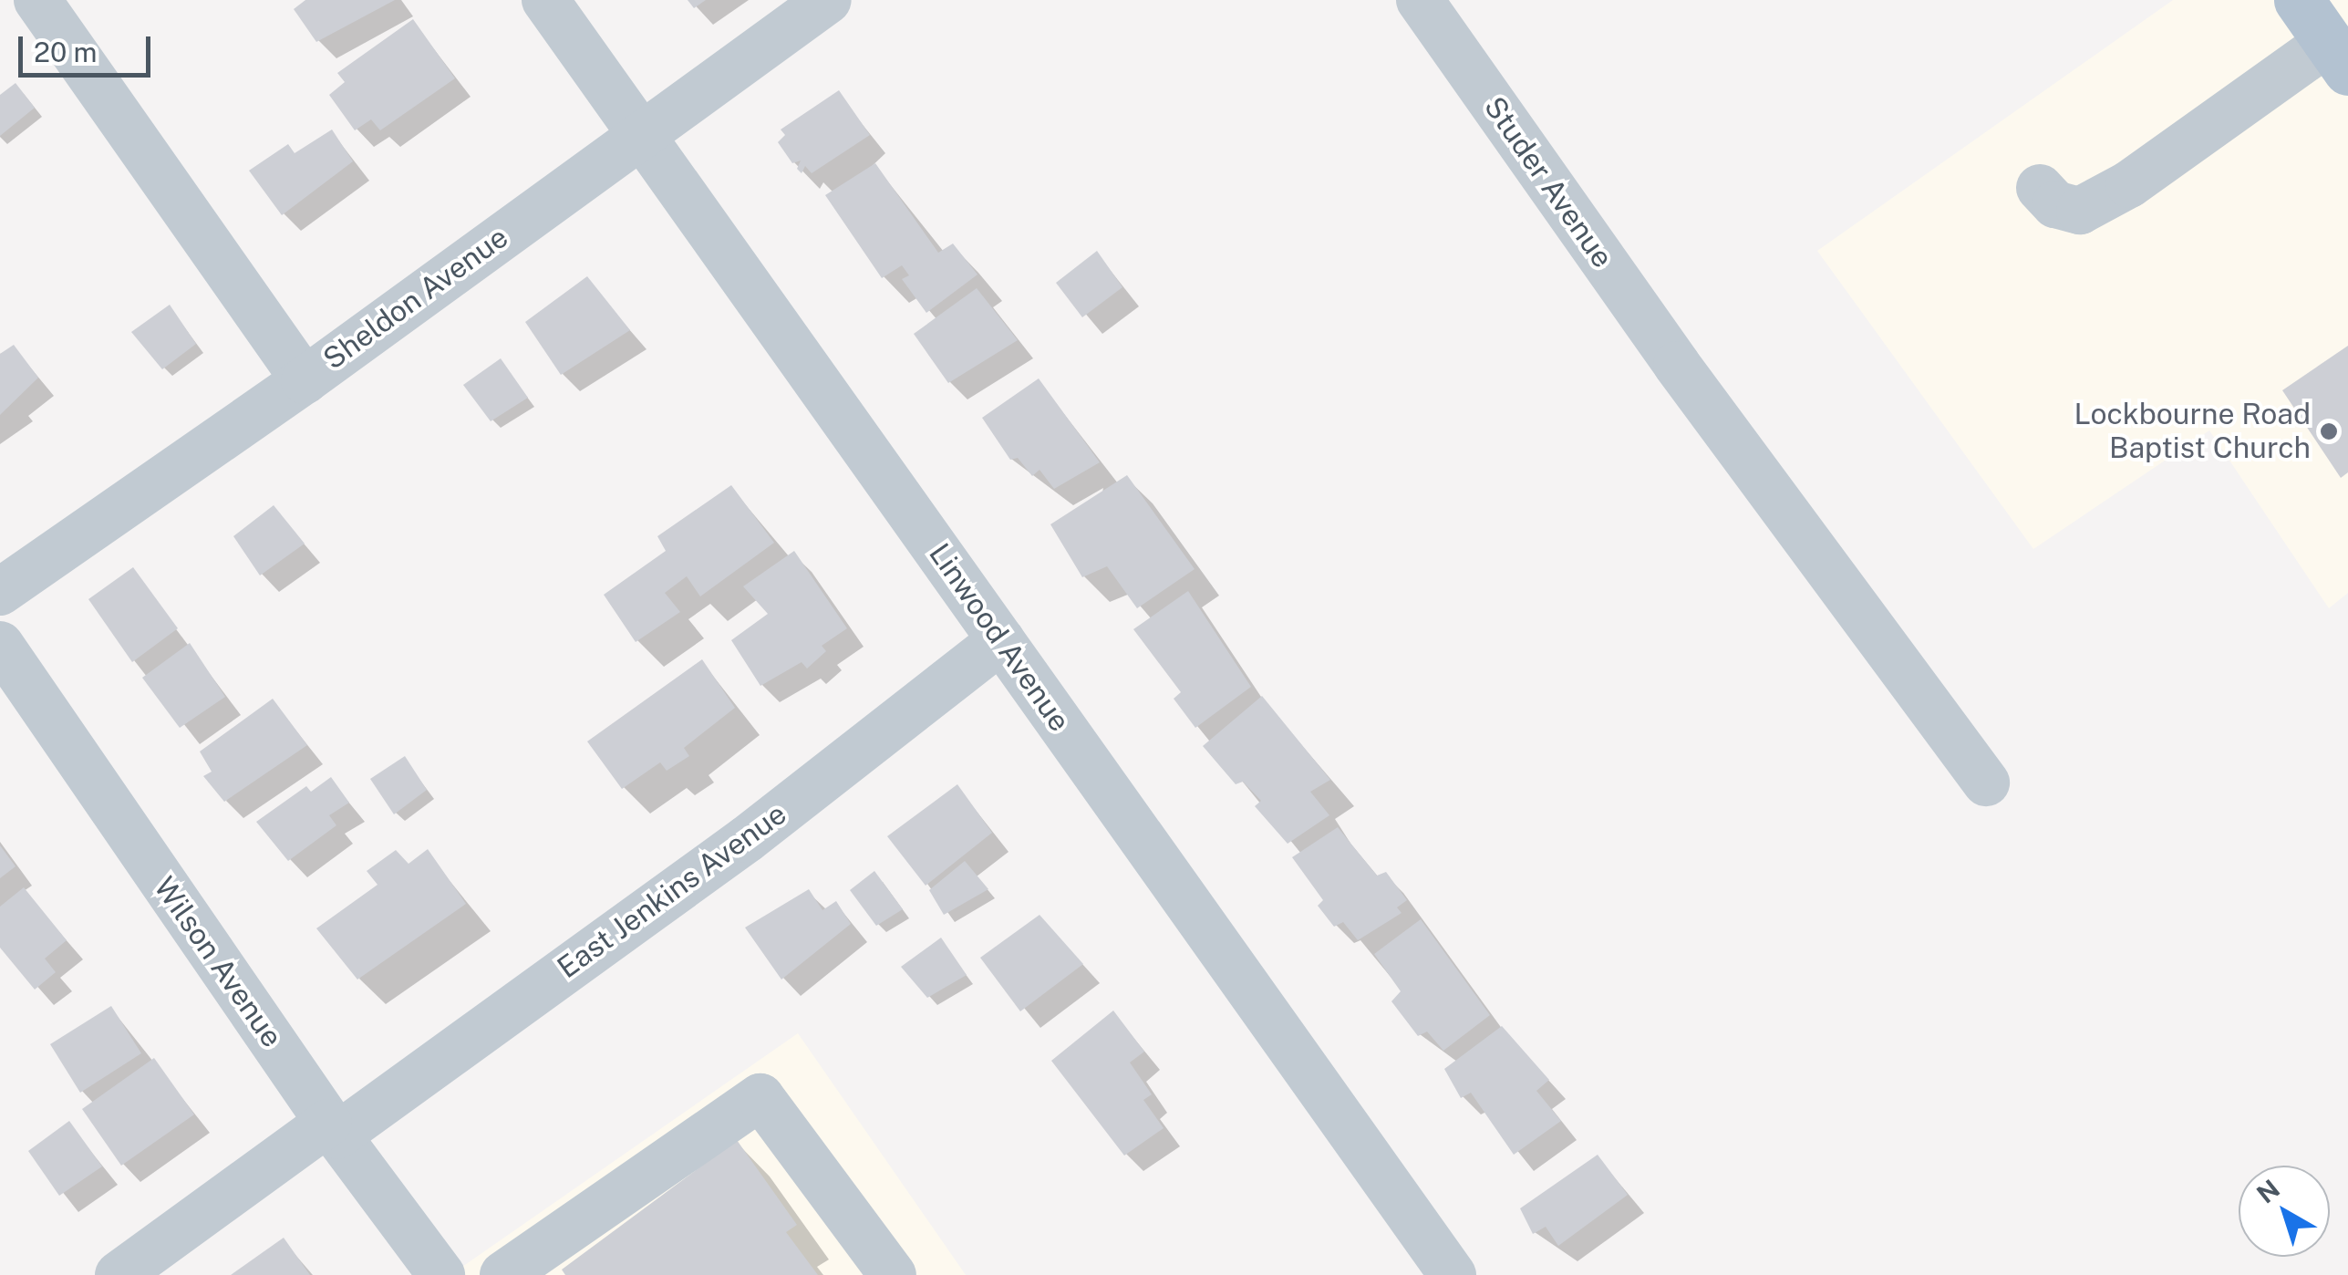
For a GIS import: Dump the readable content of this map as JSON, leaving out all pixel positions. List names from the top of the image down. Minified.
{"streets":{"street":["Studer Avenue","Sheldon Avenue","Linwood Avenue","East Jenkins Avenue","Wilson Avenue"]},"crossings":[["Sheldon Avenue","Linwood Avenue"],["Linwood Avenue","East Jenkins Avenue"],["East Jenkins Avenue","Wilson Avenue"]],"places":["Lockbourne Road Baptist Church"],"scale_bar":"20 m","north":"top left"}
